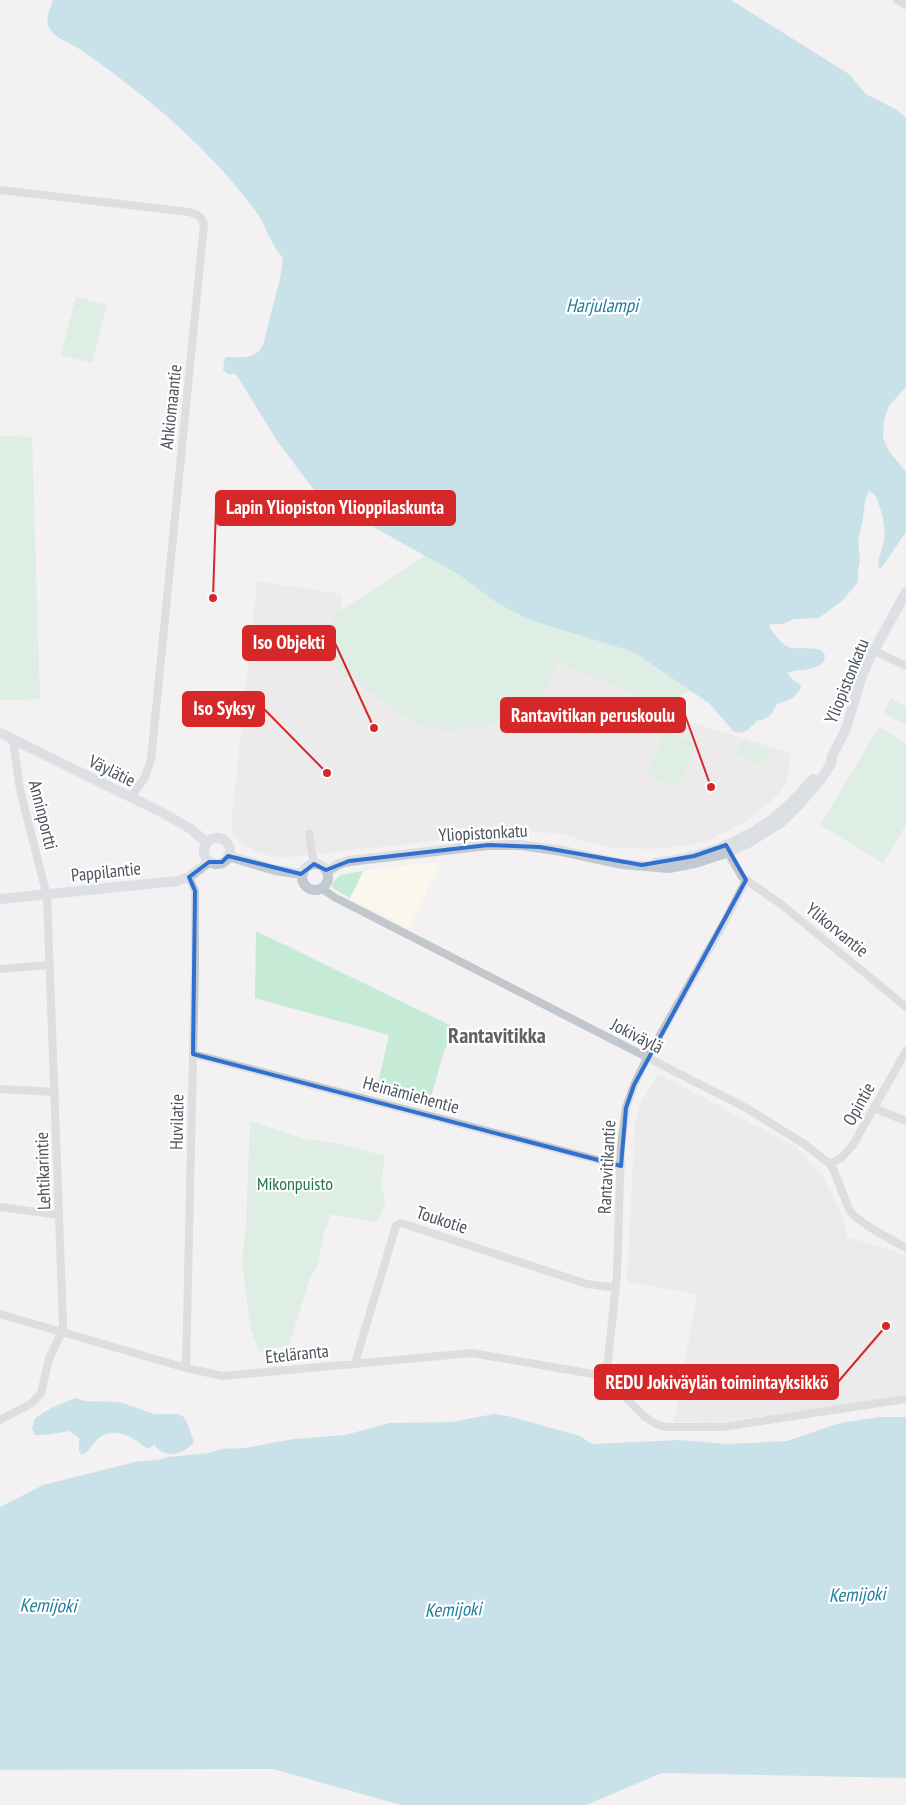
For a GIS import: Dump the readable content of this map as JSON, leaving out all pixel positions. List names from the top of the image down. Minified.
{"streets":{"street":["Ahkiomaantie","Yliopistonkatu","Väylätie","Anninportti","Pappilantie","Ylikorvantie","Jokiväylä","Heinämiehentie","Opintie","Huvilatie","Rantavitikantie","Lehtikarintie","Toukotie","Eteläranta"]},"crossings":[["Ahkiomaantie","Väylätie"],["Yliopistonkatu","Jokiväylä"],["Väylätie","Anninportti"],["Väylätie","Pappilantie"],["Anninportti","Pappilantie"],["Anninportti","Lehtikarintie"],["Pappilantie","Huvilatie"],["Pappilantie","Lehtikarintie"],["Ylikorvantie","Rantavitikantie"],["Jokiväylä","Opintie"],["Jokiväylä","Rantavitikantie"],["Heinämiehentie","Huvilatie"],["Heinämiehentie","Rantavitikantie"],["Huvilatie","Eteläranta"],["Rantavitikantie","Toukotie"],["Rantavitikantie","Eteläranta"],["Lehtikarintie","Eteläranta"],["Toukotie","Eteläranta"]],"districts":["Rantavitikka"],"water":["Harjulampi","Kemijoki"],"parks":["Mikonpuisto"],"places":["Lapin Yliopiston Ylioppilaskunta","Iso Objekti","Iso Syksy","Rantavitikan peruskoulu","REDU Jokiväylän toimintayksikkö"]}
